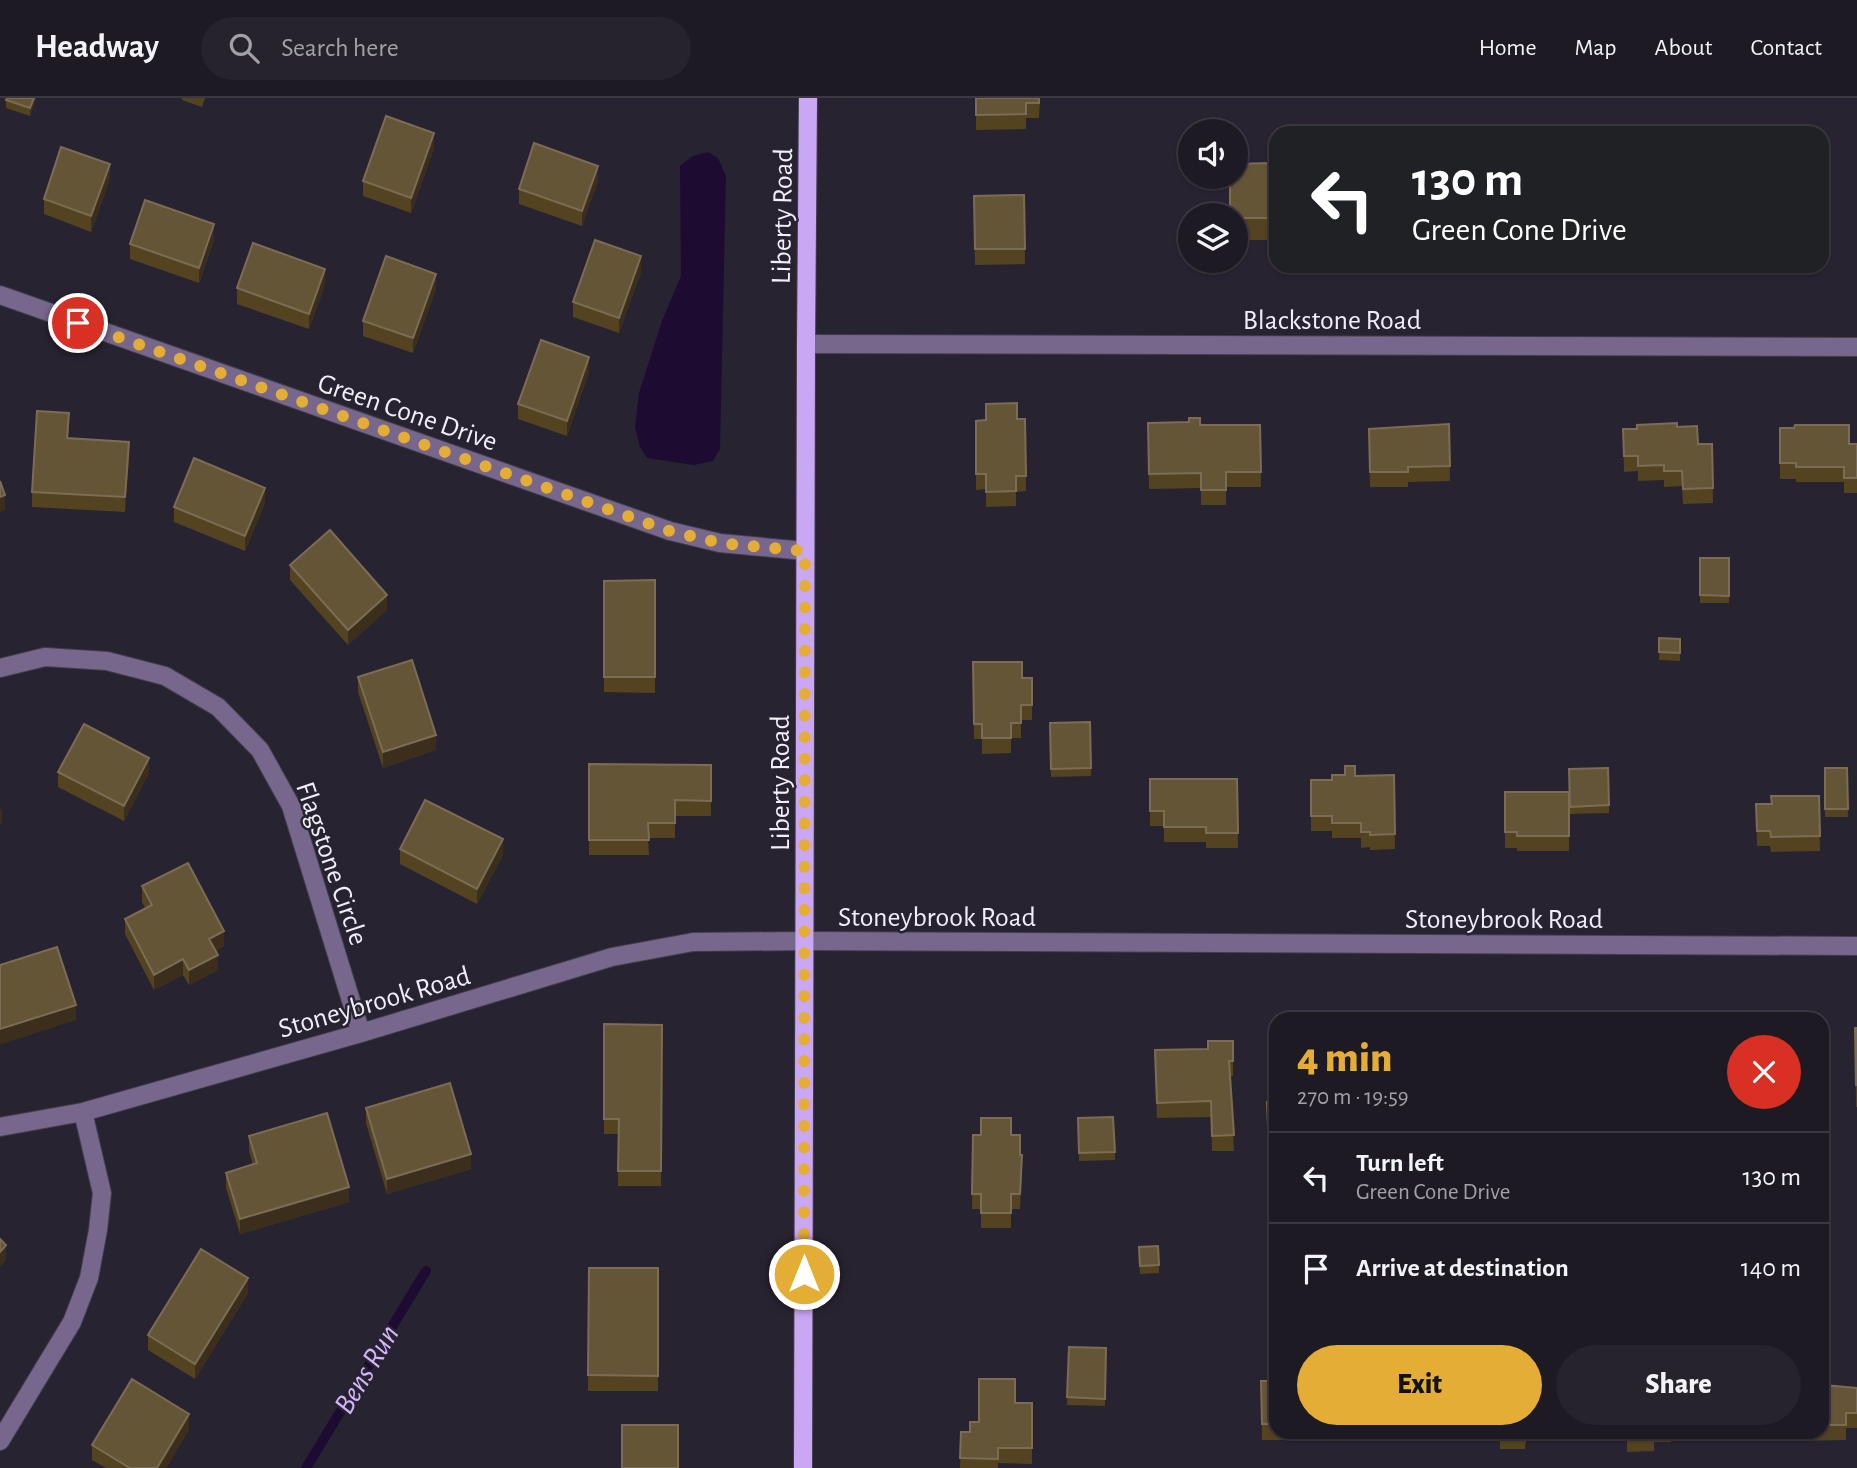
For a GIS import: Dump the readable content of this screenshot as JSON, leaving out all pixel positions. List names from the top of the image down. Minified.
{"streets":{"main road":["Liberty Road"],"street":["Blackstone Road","Green Cone Drive","Flagstone Circle","Stoneybrook Road"]},"crossings":[["Liberty Road","Blackstone Road"],["Liberty Road","Green Cone Drive"],["Liberty Road","Stoneybrook Road"],["Flagstone Circle","Stoneybrook Road"]],"water":["Bens Run"],"page":{"header":"Headway","search":"Search here","nav":["Home","Map","About","Contact"],"turn":["130 m","Green Cone Drive"],"heading":["4 min","270 m · 19:59"],"list":[{"name":"Turn left","note":"Green Cone Drive","value":"130 m"},{"name":"Arrive at destination","value":"140 m"}],"buttons":["Exit","Share"]}}
